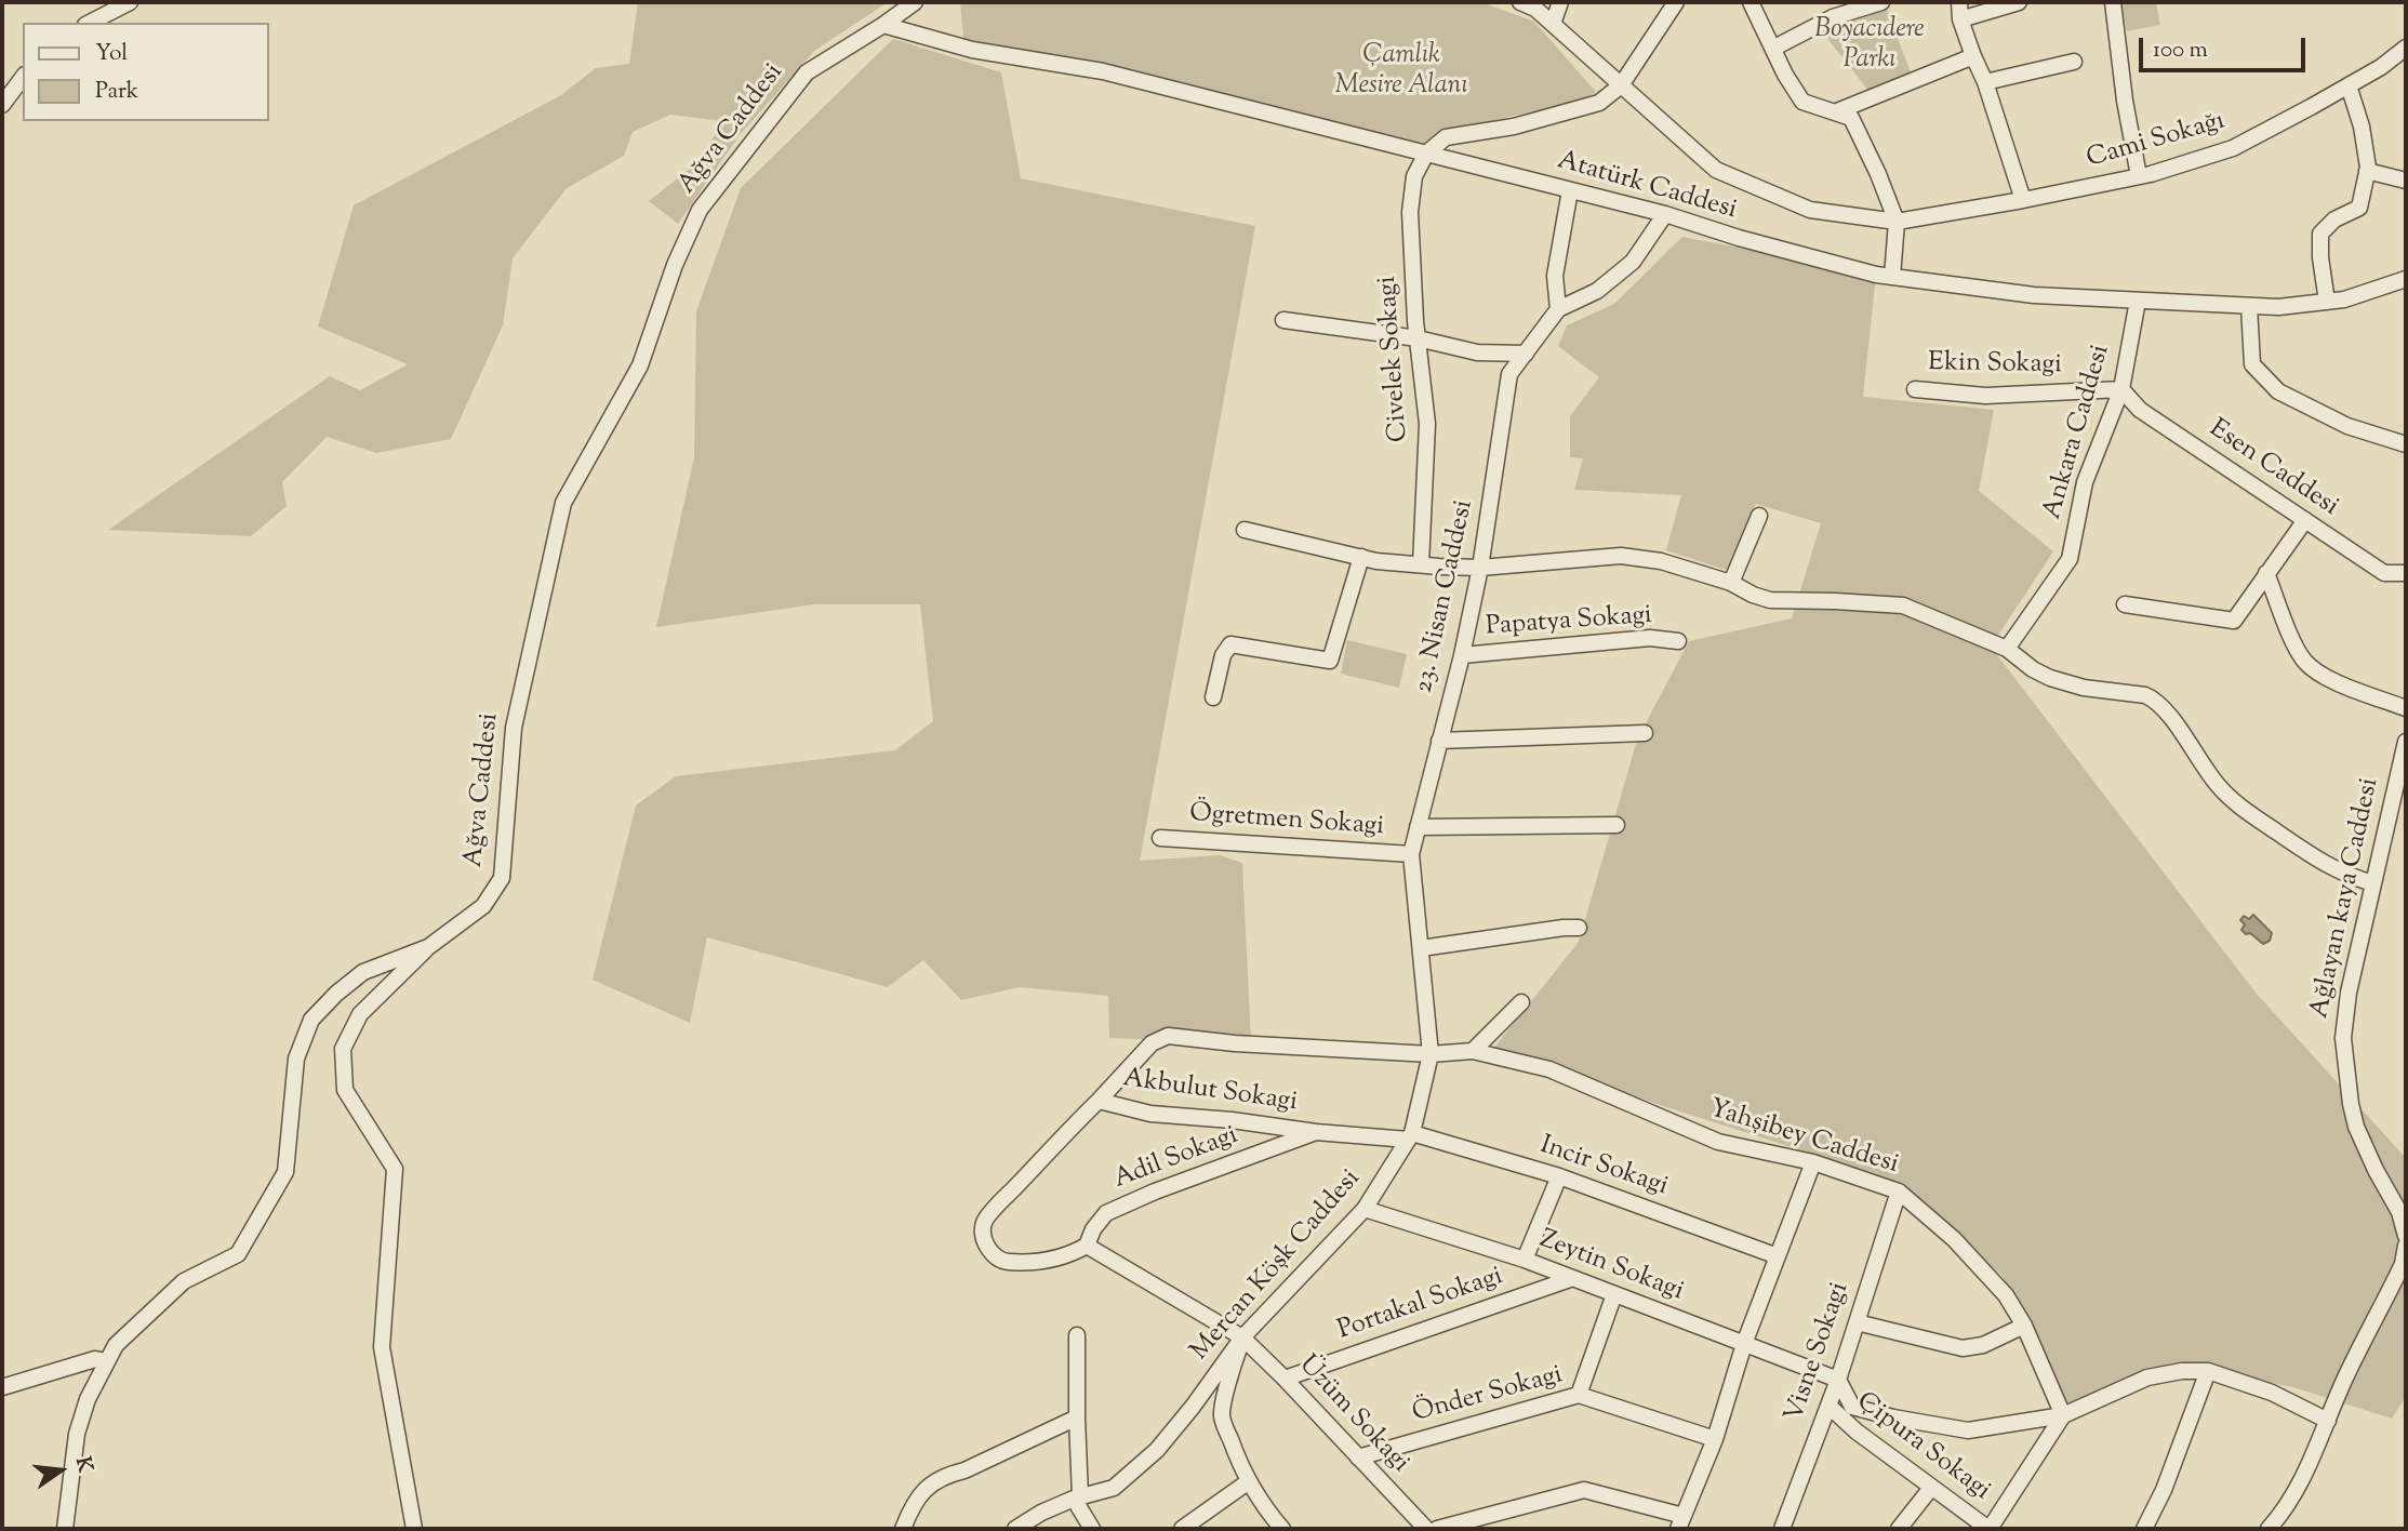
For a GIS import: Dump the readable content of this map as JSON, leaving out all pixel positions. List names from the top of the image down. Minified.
{"streets":{"street":["Ağva Caddesi","Cami Sokağı","Atatürk Caddesi","Civelek Sokagi","Ekin Sokagi","Ankara Caddesi","Esen Caddesi","23. Nisan Caddesi","Papatya Sokagi","Ögretmen Sokagi","Ağlayan kaya Caddesi","Akbulut Sokagi","Yahşibey Caddesi","Adil Sokagi","Incir Sokagi","Mercan Köşk Caddesi","Zeytin Sokagi","Portakal Sokagi","Visne Sokagi","Önder Sokagi","Üzüm Sokagi","Çipura Sokagi"]},"crossings":[["Ağva Caddesi","Atatürk Caddesi"],["Atatürk Caddesi","Civelek Sokagi"],["Atatürk Caddesi","Ankara Caddesi"],["Atatürk Caddesi","23. Nisan Caddesi"],["Ekin Sokagi","Ankara Caddesi"],["Ekin Sokagi","Esen Caddesi"],["Ankara Caddesi","Esen Caddesi"],["23. Nisan Caddesi","Papatya Sokagi"],["23. Nisan Caddesi","Ögretmen Sokagi"],["23. Nisan Caddesi","Mercan Köşk Caddesi"],["Akbulut Sokagi","Adil Sokagi"],["Akbulut Sokagi","Incir Sokagi"],["Akbulut Sokagi","Mercan Köşk Caddesi"],["Yahşibey Caddesi","Visne Sokagi"],["Adil Sokagi","Üzüm Sokagi"],["Incir Sokagi","Mercan Köşk Caddesi"],["Mercan Köşk Caddesi","Zeytin Sokagi"],["Mercan Köşk Caddesi","Üzüm Sokagi"],["Zeytin Sokagi","Portakal Sokagi"],["Zeytin Sokagi","Visne Sokagi"],["Portakal Sokagi","Üzüm Sokagi"],["Visne Sokagi","Çipura Sokagi"],["Önder Sokagi","Üzüm Sokagi"]],"parks":["Boyacıdere Parkı","Çamlık Mesire Alanı"],"legend":["Yol","Park"],"scale_bar":"100 m","north":"right"}
